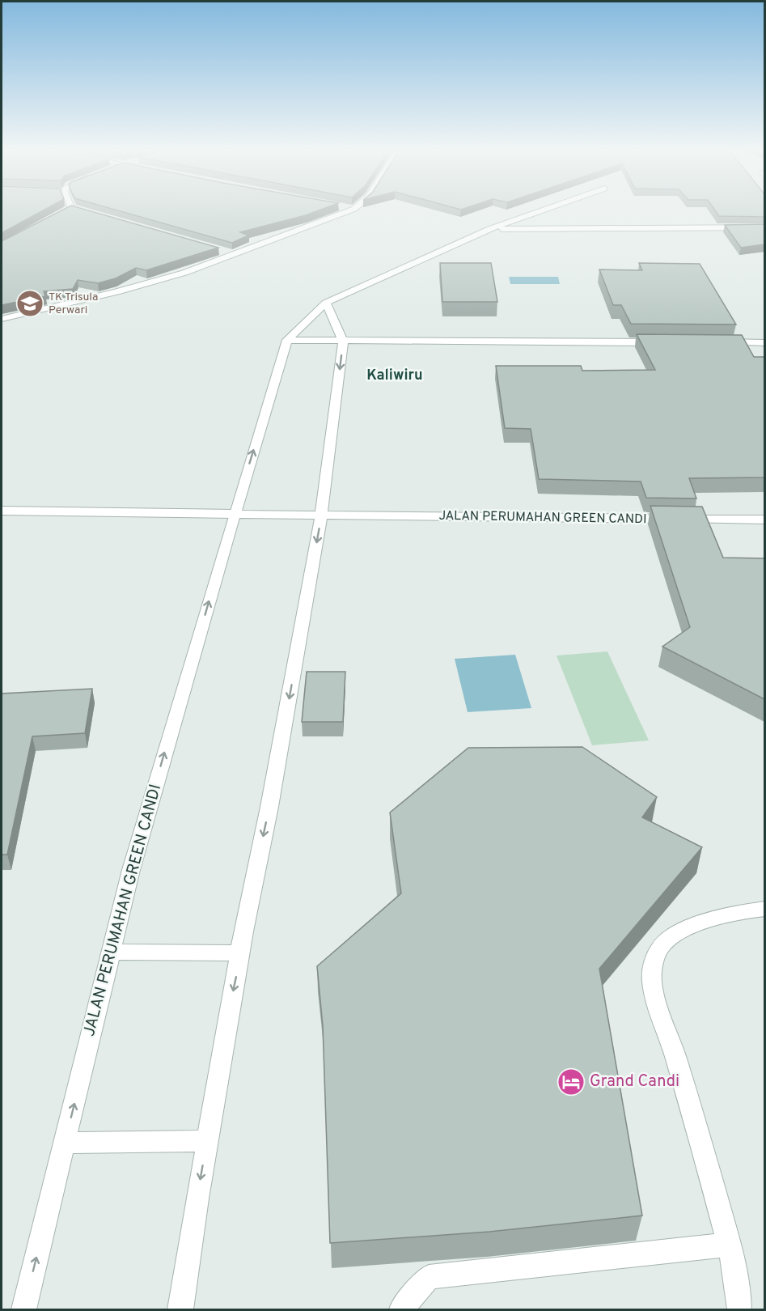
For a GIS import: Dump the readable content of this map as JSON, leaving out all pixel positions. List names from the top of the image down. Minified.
{"streets":{"street":["JALAN PERUMAHAN GREEN CANDI"]},"districts":["Kaliwiru"],"places":{"school or university":["TK Trisula Perwari"],"hotel":["Grand Candi"]}}
